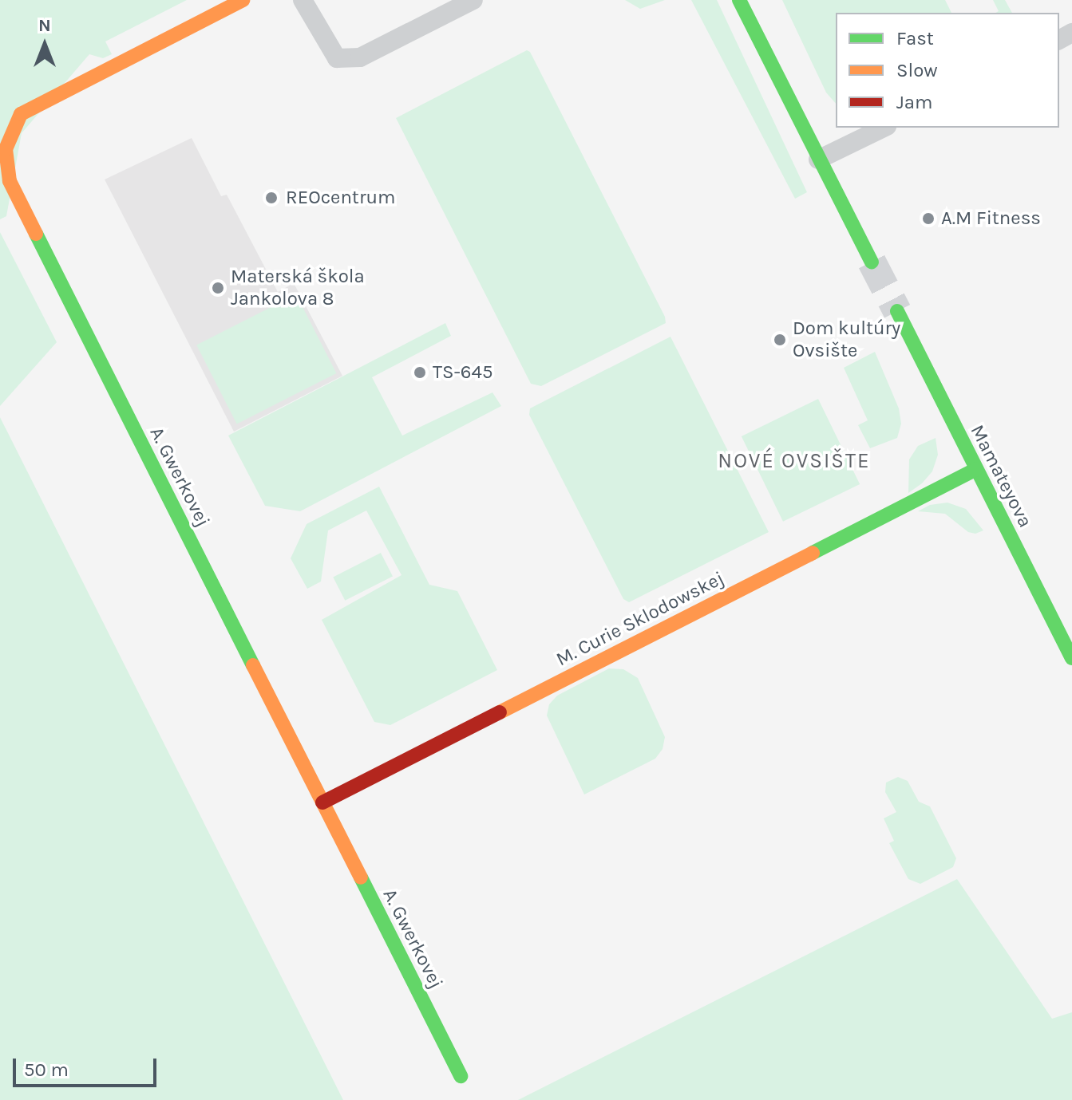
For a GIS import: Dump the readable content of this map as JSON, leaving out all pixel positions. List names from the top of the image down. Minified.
{"streets":{"street":["Mamateyova","A. Gwerkovej","M. Curie Sklodowskej"]},"crossings":[["Mamateyova","M. Curie Sklodowskej"],["A. Gwerkovej","M. Curie Sklodowskej"]],"districts":["NOVÉ OVSIŠTE"],"places":["REOcentrum","A.M Fitness","Materská škola Jankolova 8","Dom kultúry Ovsište","TS-645"],"legend":["Fast","Slow","Jam"],"scale_bar":"50 m","north":"top"}
